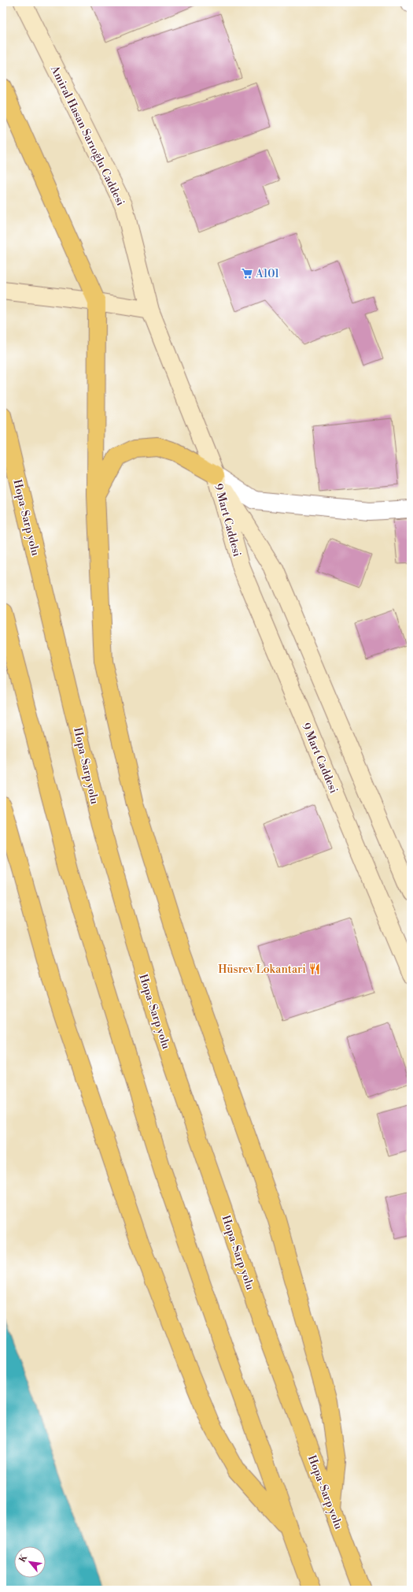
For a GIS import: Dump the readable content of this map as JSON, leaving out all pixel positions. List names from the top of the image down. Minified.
{"streets":{"highway":["Hopa-Sarp yolu"],"main road":["Amiral Hasan Sarıoğlu Caddesi","9 Mart Caddesi"]},"crossings":[["Amiral Hasan Sarıoğlu Caddesi","9 Mart Caddesi"]],"places":{"supermarket":["A101"],"restaurant":["Hüsrev Lokantari"]},"north":"top left"}
